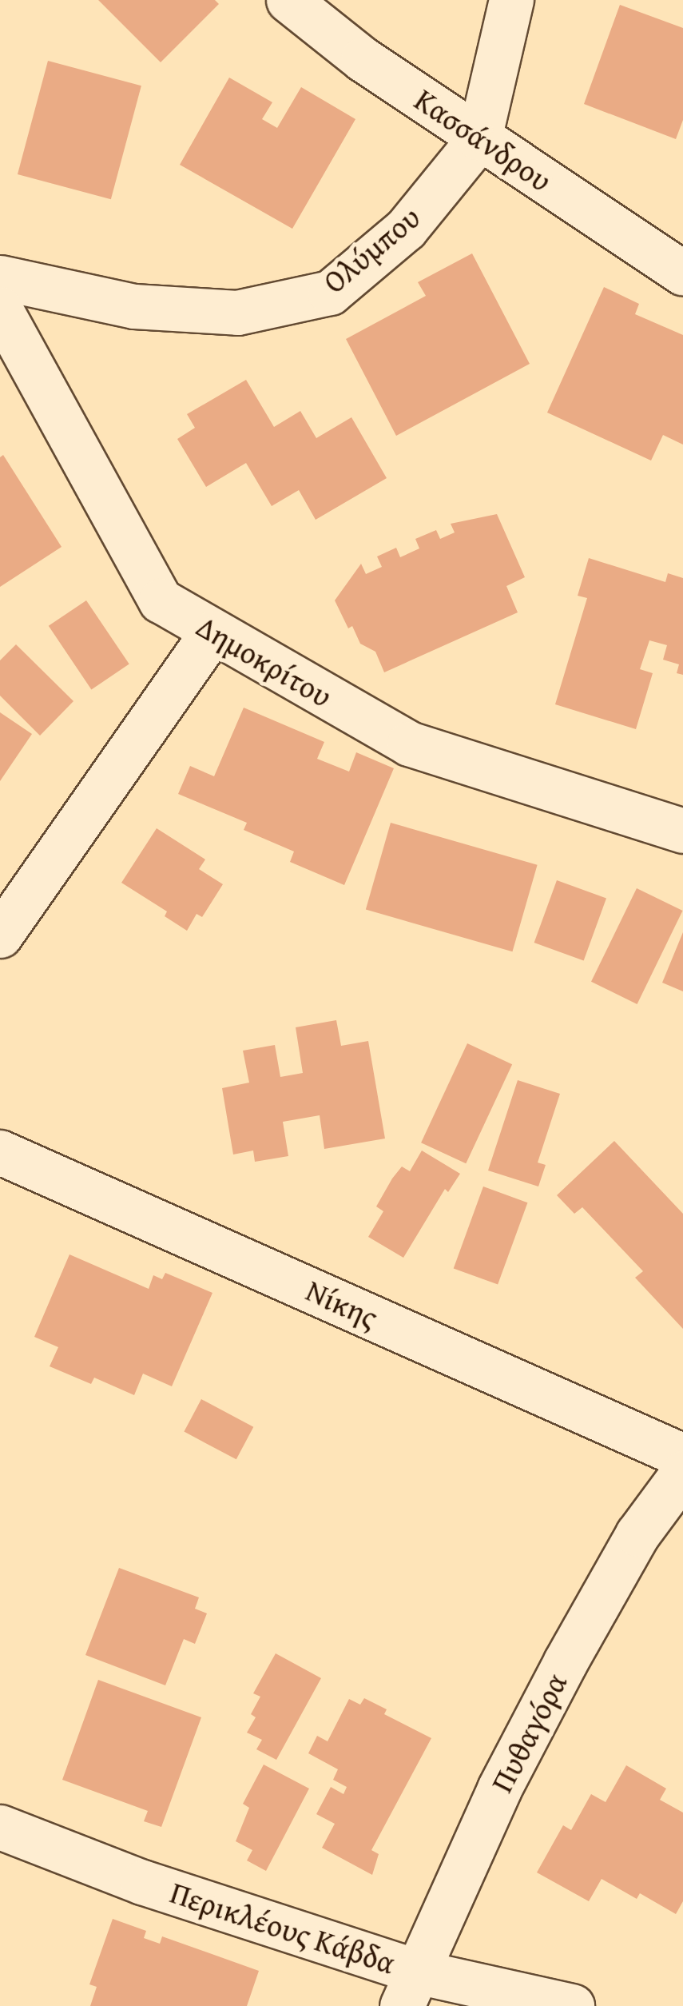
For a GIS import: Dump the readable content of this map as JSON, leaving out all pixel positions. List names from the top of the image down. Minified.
{"streets":{"street":["Κασσάνδρου","Ολύμπου","Δημοκρίτου","Νίκης","Πυθαγόρα","Περικλέους Κάβδα"]},"crossings":[["Κασσάνδρου","Ολύμπου"],["Πυθαγόρα","Περικλέους Κάβδα"]]}
